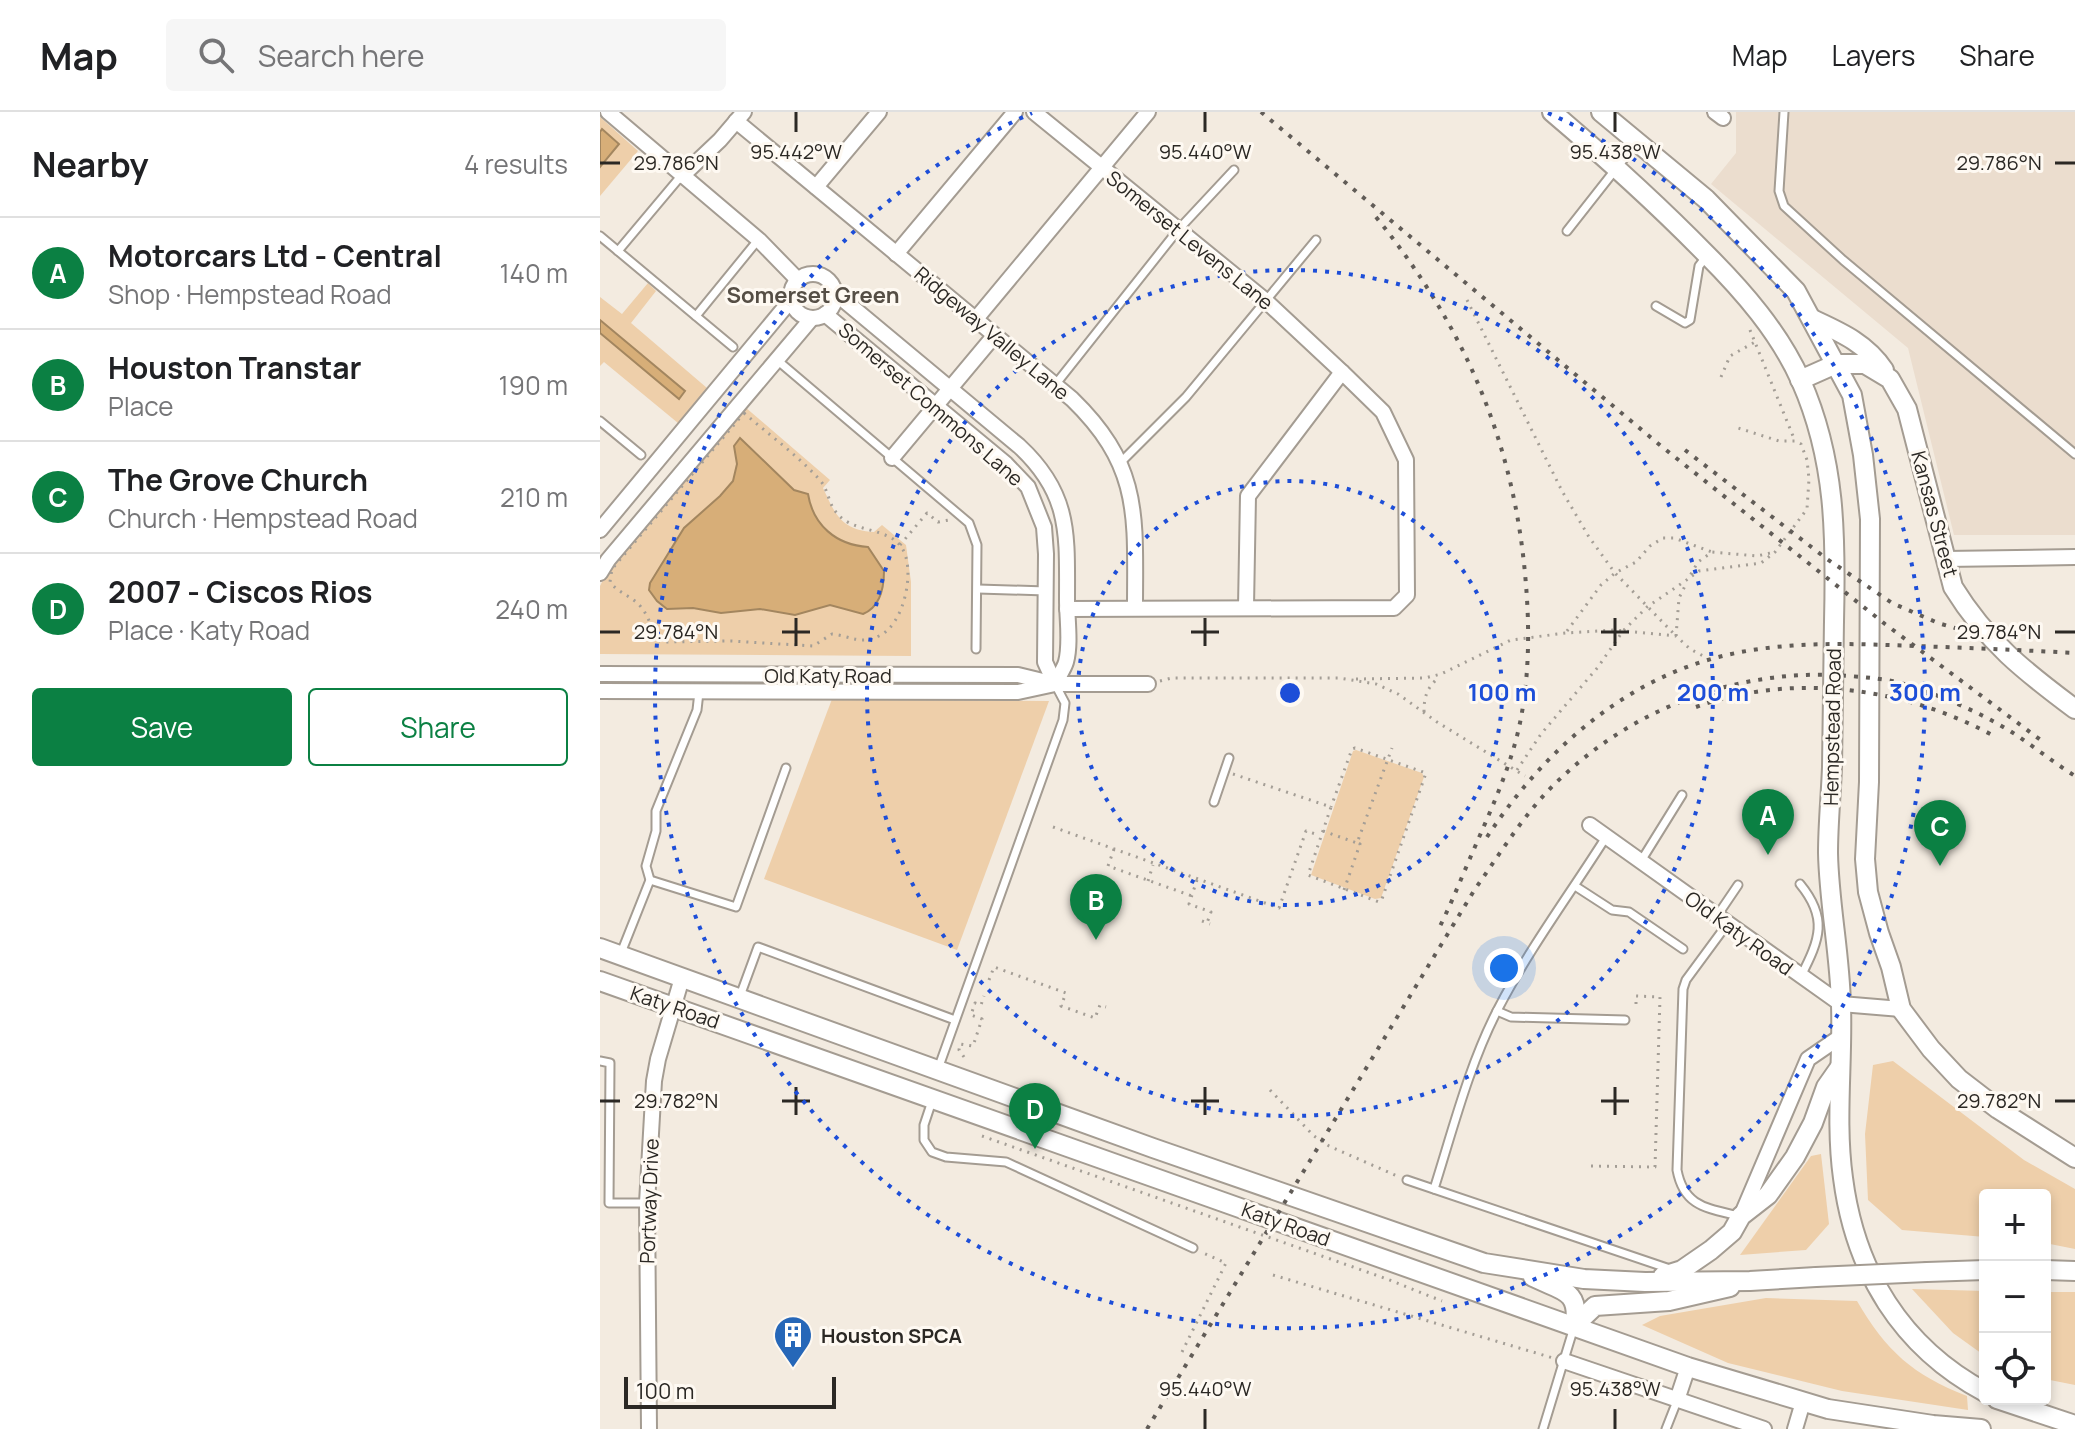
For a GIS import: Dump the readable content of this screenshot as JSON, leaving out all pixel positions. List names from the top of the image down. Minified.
{"streets":{"main road":["Kansas Street","Hempstead Road","Katy Road"],"street":["Somerset Levens Lane","Ridgeway Valley Lane","Somerset Commons Lane","Old Katy Road","Portway Drive"]},"crossings":[["Somerset Levens Lane","Ridgeway Valley Lane"],["Somerset Levens Lane","Somerset Commons Lane"],["Somerset Commons Lane","Old Katy Road"],["Kansas Street","Hempstead Road"],["Old Katy Road","Hempstead Road"],["Katy Road","Portway Drive"]],"districts":["Somerset Green"],"places":{"building":["Houston SPCA"]},"scale_bar":"100 m","page":{"header":"Map","search":"Search here","nav":["Map","Layers","Share"],"heading":["Nearby","4 results"],"list":[{"mark":"A","name":"Motorcars Ltd - Central","note":"Shop · Hempstead Road","value":"140 m"},{"mark":"B","name":"Houston Transtar","note":"Place","value":"190 m"},{"mark":"C","name":"The Grove Church","note":"Church · Hempstead Road","value":"210 m"},{"mark":"D","name":"2007 - Ciscos Rios","note":"Place · Katy Road","value":"240 m"}],"buttons":["Save","Share"],"pins":["A","C","B","D"],"map_buttons":["+","−"],"scale":"100 m"},"coordinates":["95.442°W","95.440°W","95.438°W","29.786°N","29.784°N","29.782°N"],"rings":["100 m","200 m","300 m"]}
